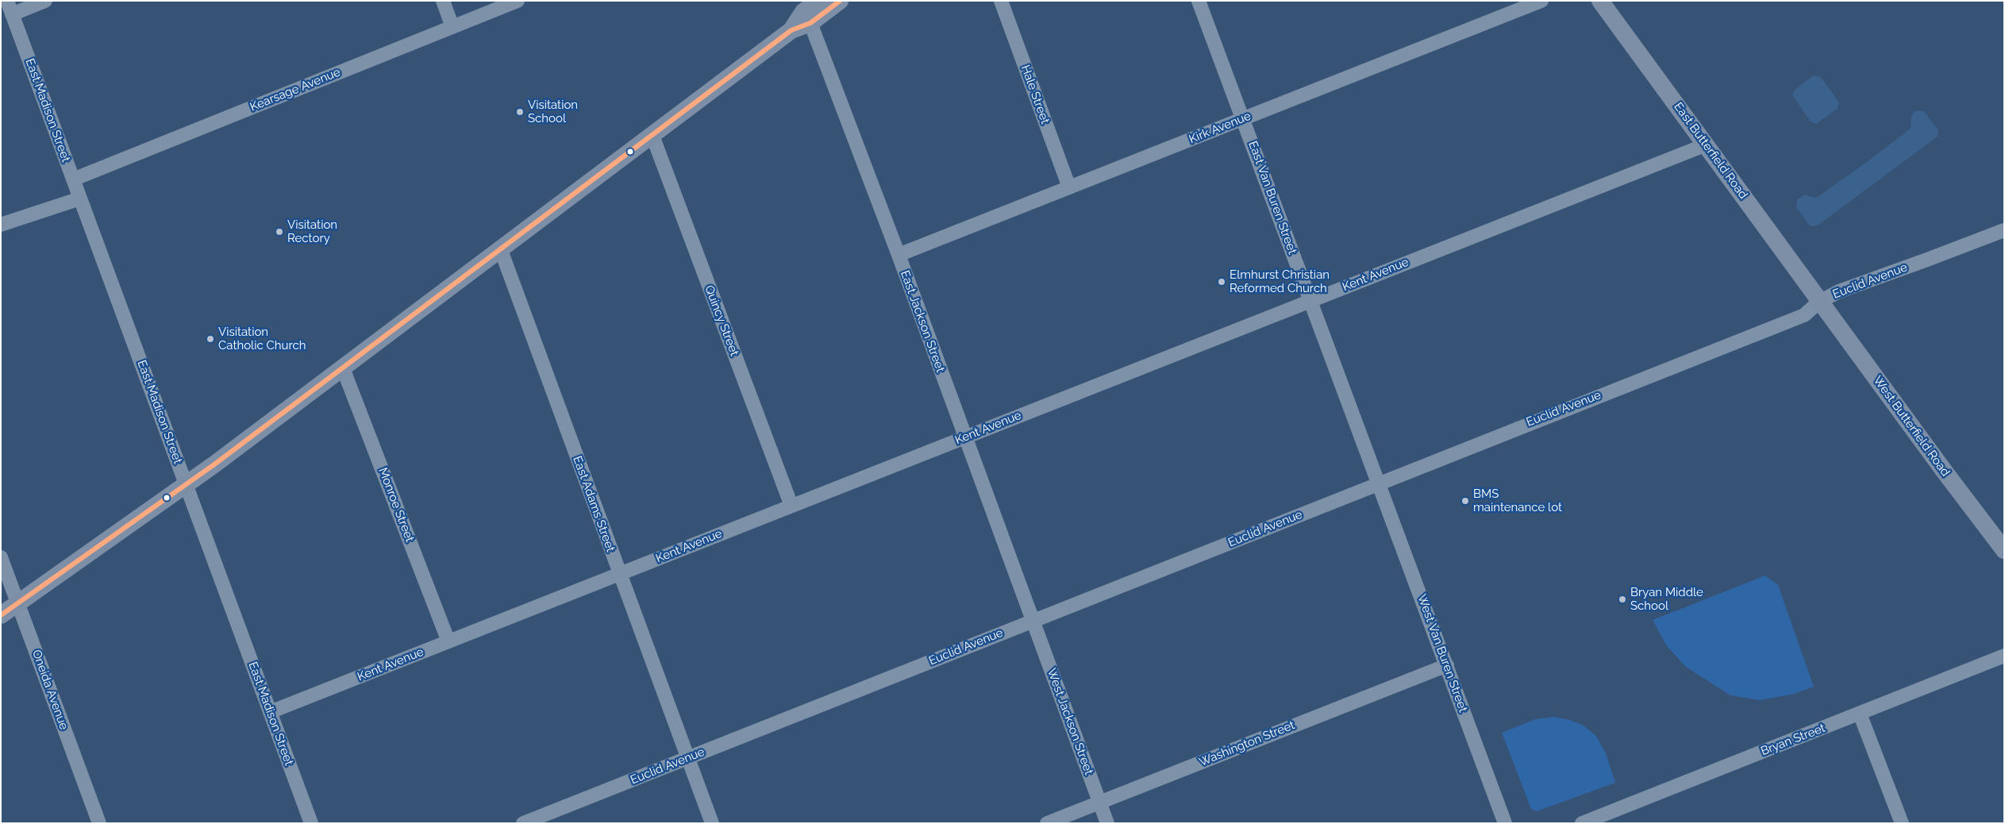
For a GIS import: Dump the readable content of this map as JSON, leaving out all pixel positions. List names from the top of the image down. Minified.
{"streets":{"main road":["East Butterfield Road","West Butterfield Road"],"street":["Kearsage Avenue","Hale Street","East Madison Street","Kirk Avenue","East Van Buren Street","Kent Avenue","Euclid Avenue","Quincy Street","East Jackson Street","East Adams Street","Monroe Street","West Van Buren Street","Oneida Avenue","West Jackson Street","Bryan Street","Washington Street"]},"crossings":[["Kearsage Avenue","East Madison Street"],["Hale Street","Kirk Avenue"],["East Madison Street","Kent Avenue"],["Kirk Avenue","East Van Buren Street"],["Kirk Avenue","East Jackson Street"],["East Butterfield Road","Kent Avenue"],["East Butterfield Road","Euclid Avenue"],["East Butterfield Road","West Butterfield Road"],["East Van Buren Street","Kent Avenue"],["East Van Buren Street","Euclid Avenue"],["East Van Buren Street","West Van Buren Street"],["Kent Avenue","Quincy Street"],["Kent Avenue","East Jackson Street"],["Kent Avenue","East Adams Street"],["Kent Avenue","Monroe Street"],["Euclid Avenue","East Jackson Street"],["Euclid Avenue","West Butterfield Road"],["Euclid Avenue","East Adams Street"],["Euclid Avenue","West Van Buren Street"],["Euclid Avenue","West Jackson Street"],["East Jackson Street","West Jackson Street"],["West Van Buren Street","Washington Street"],["West Jackson Street","Washington Street"]],"places":["Visitation School","Visitation Rectory","Elmhurst Christian Reformed Church","Visitation Catholic Church","BMS maintenance lot","Bryan Middle School"]}
